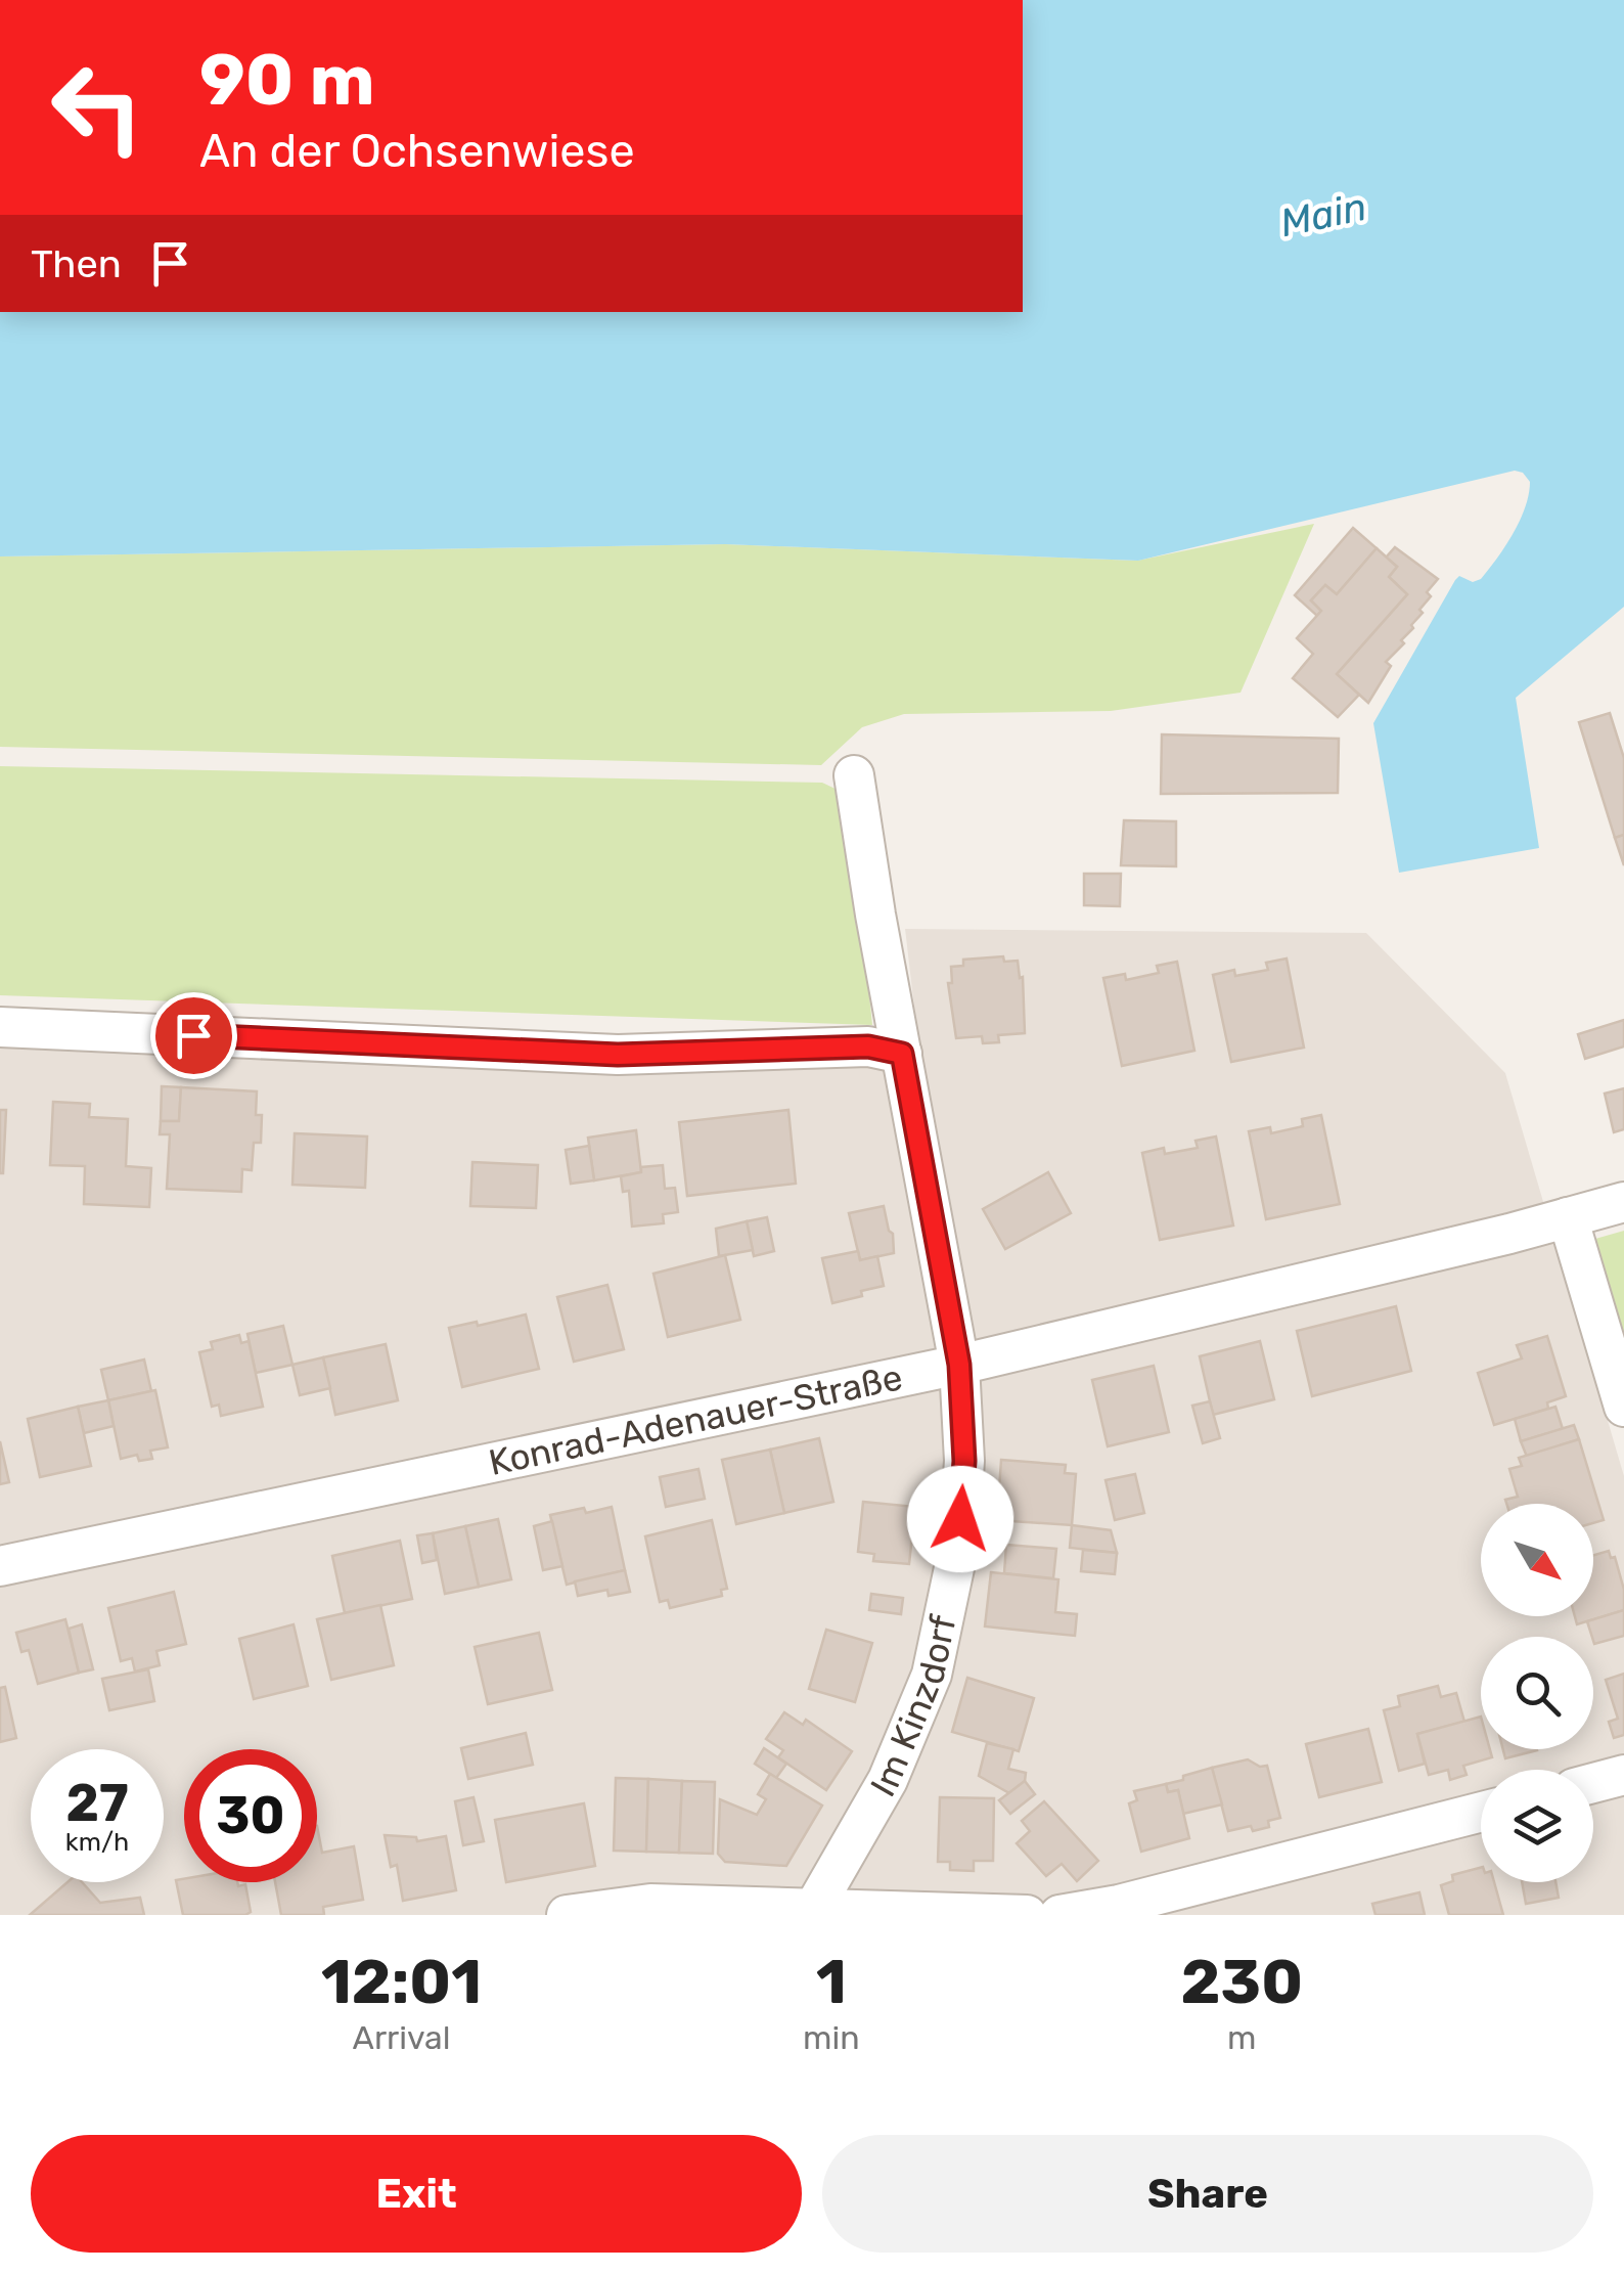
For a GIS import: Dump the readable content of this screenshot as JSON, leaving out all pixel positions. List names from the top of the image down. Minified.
{"streets":{"street":["Konrad-Adenauer-Straße","Im Kinzdorf"]},"crossings":[["Konrad-Adenauer-Straße","Im Kinzdorf"]],"water":["Main"],"north":"bottom right","page":{"turn":["90 m","An der Ochsenwiese"],"then":"Then","speed":"27 km/h","limit":"30","eta":["12:01","Arrival","1","min","230","m"],"buttons":["Exit","Share"]}}
